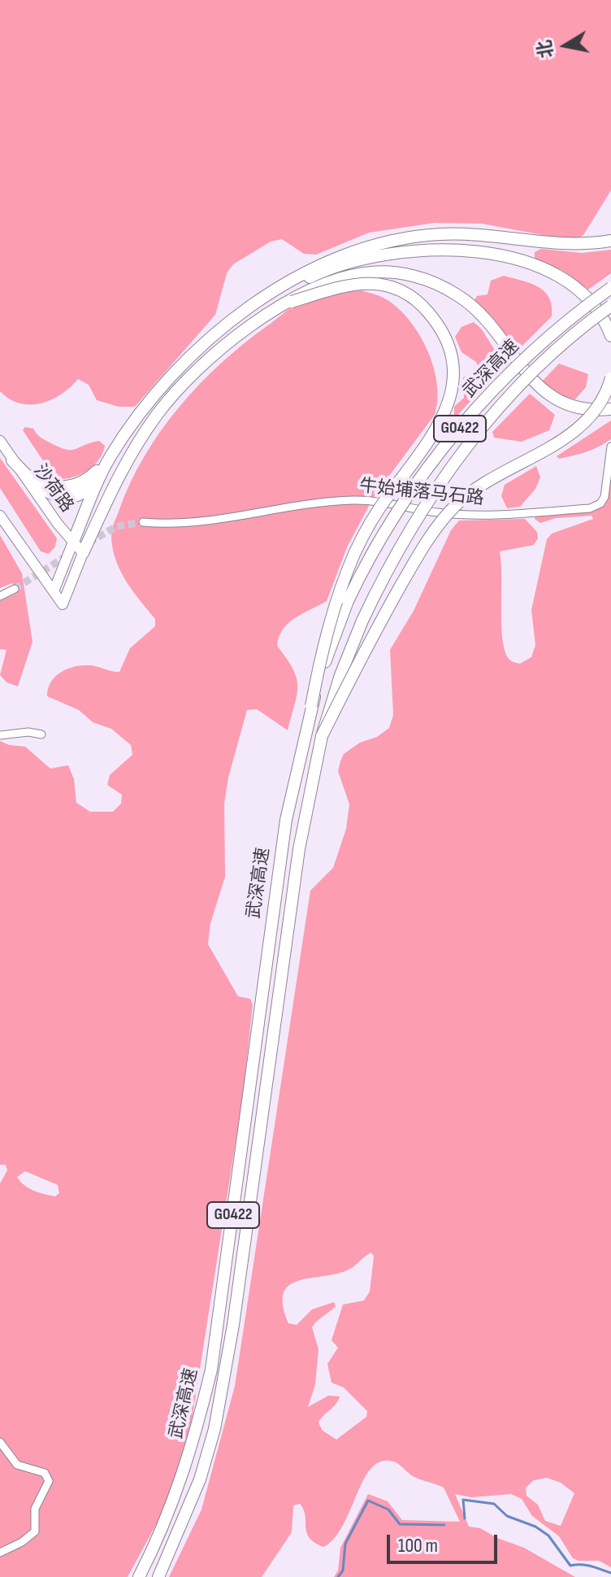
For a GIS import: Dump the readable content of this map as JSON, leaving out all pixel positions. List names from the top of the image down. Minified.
{"streets":{"highway":["武深高速","G0422"],"main road":["沙荷路"],"street":["牛始埔落马石路"]},"scale_bar":"100 m","north":"left"}
